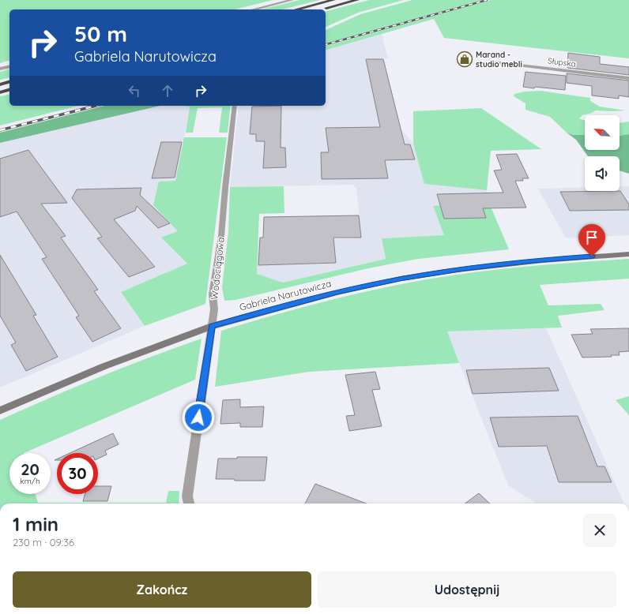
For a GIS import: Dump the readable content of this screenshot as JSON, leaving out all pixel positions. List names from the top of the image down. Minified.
{"streets":{"main road":["Gabriela Narutowicza"],"street":["Słupska","Wodociągowa"]},"crossings":[["Wodociągowa","Gabriela Narutowicza"]],"places":{"shop":["Marand - studio mebli"]},"north":"top left","page":{"turn":["50 m","Gabriela Narutowicza"],"speed":"20 km/h","limit":"30","heading":["1 min","230 m · 09:36"],"buttons":["Zakończ","Udostępnij"]}}
